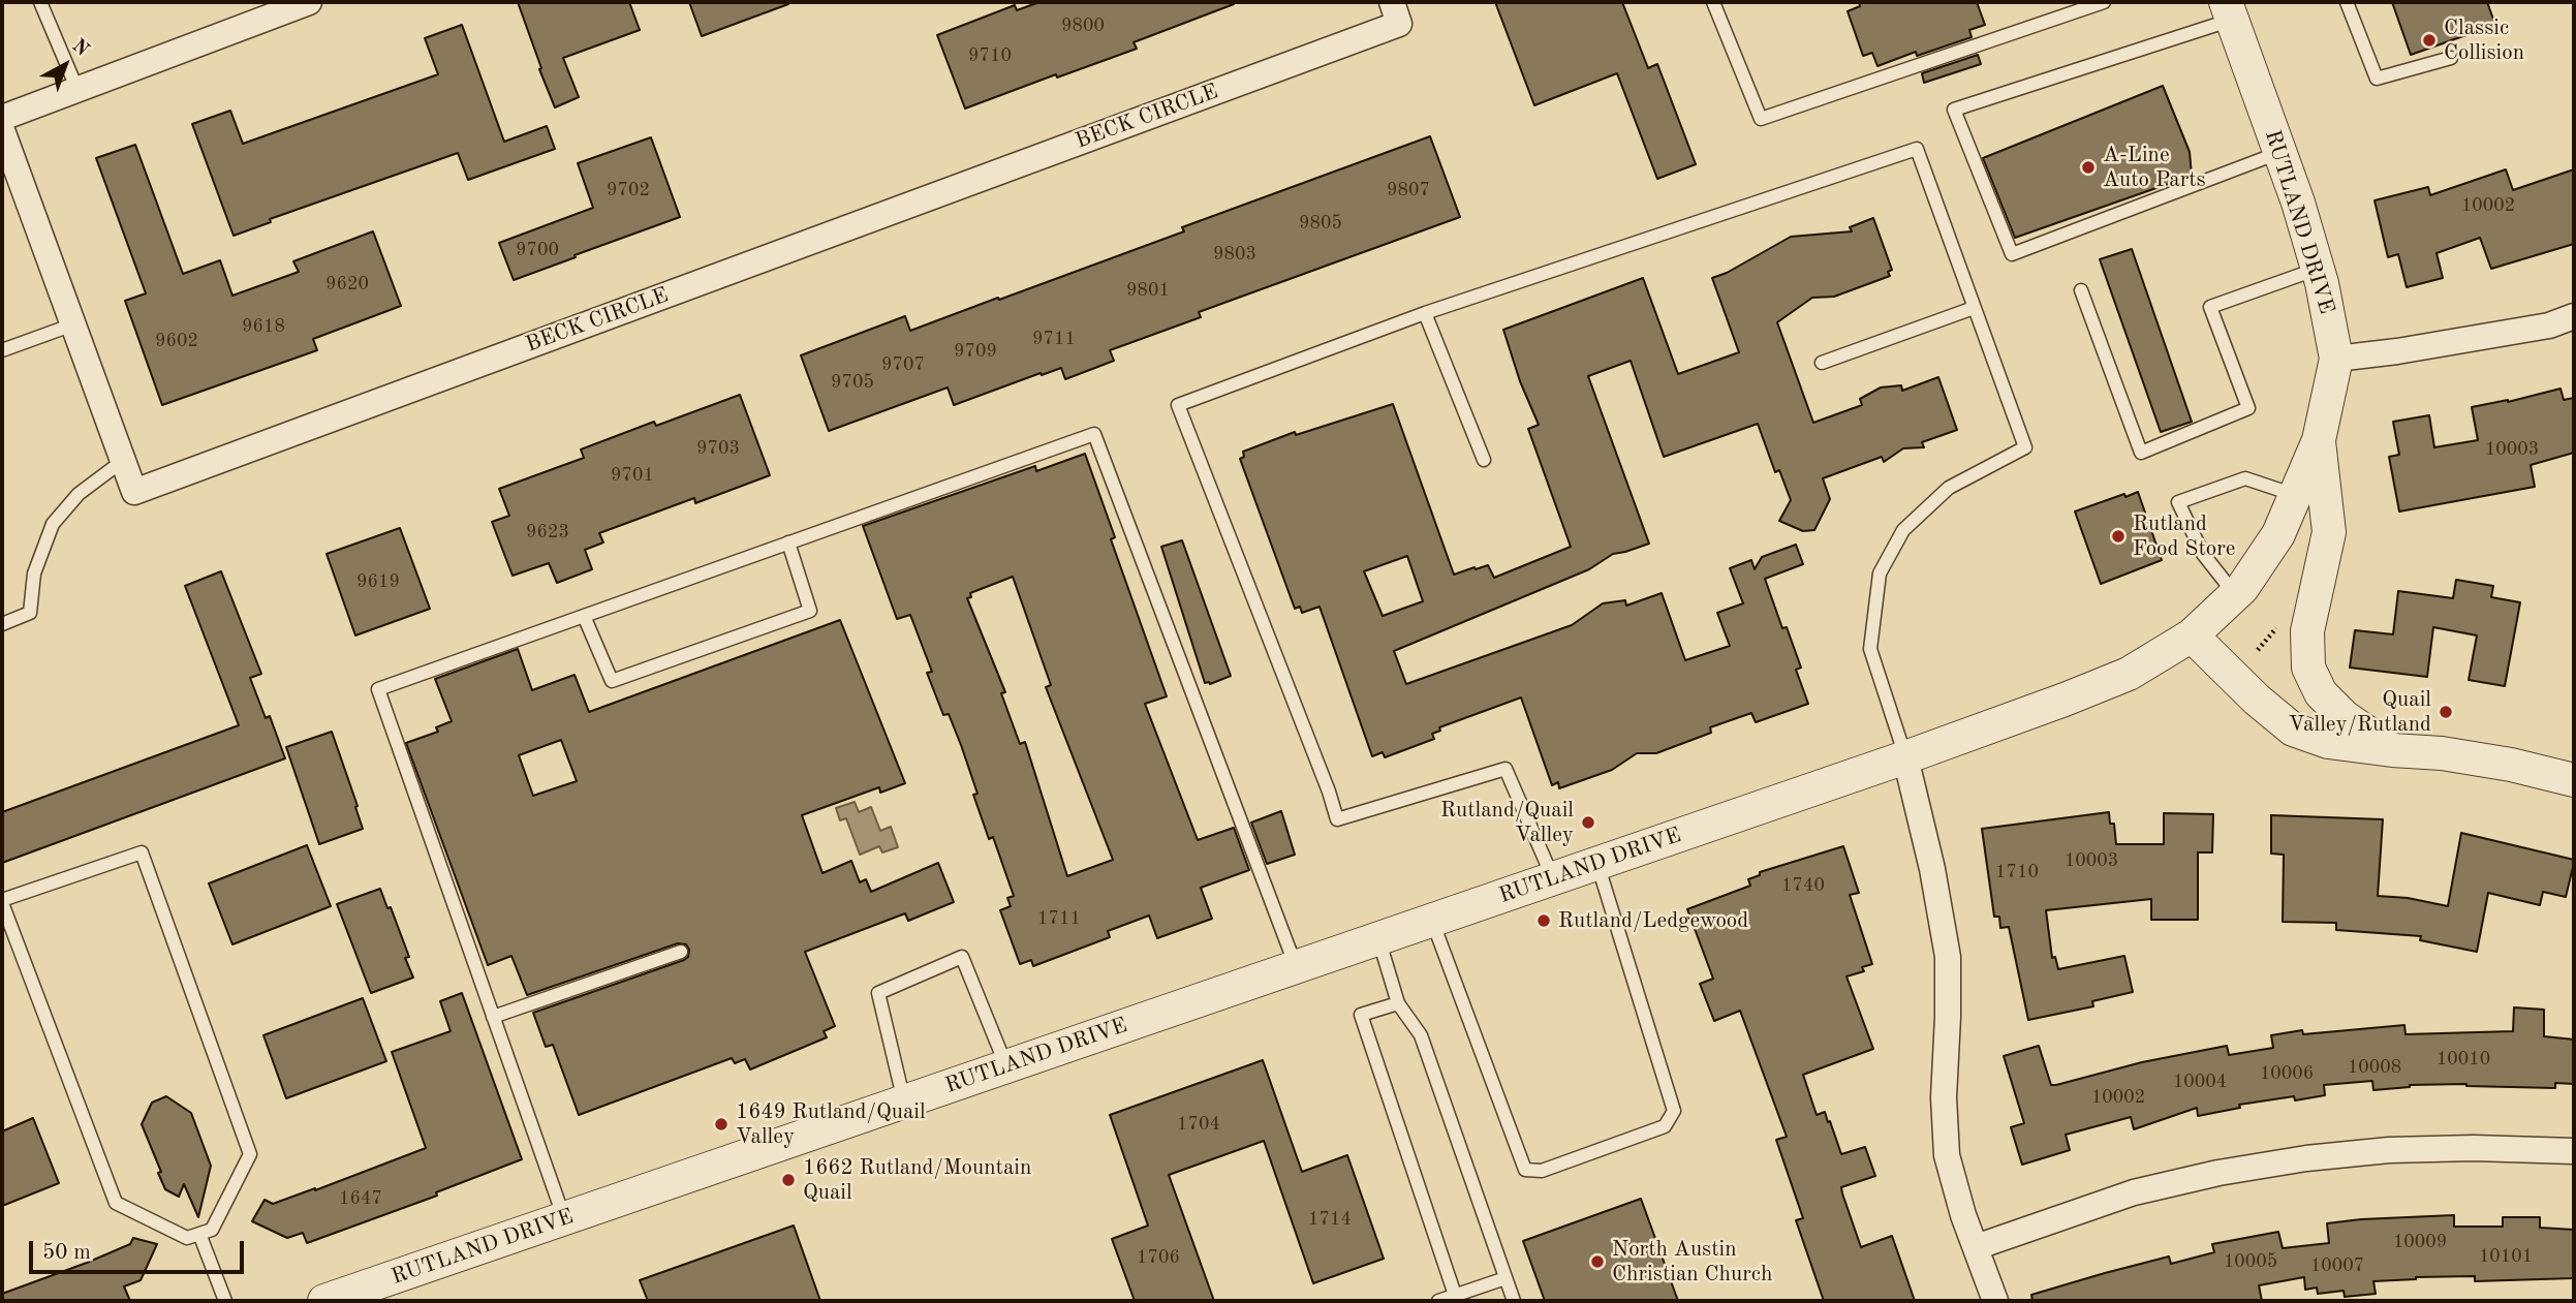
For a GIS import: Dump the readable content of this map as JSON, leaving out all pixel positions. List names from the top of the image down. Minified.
{"streets":{"street":["BECK CIRCLE","RUTLAND DRIVE"]},"places":["Classic Collision","A-Line Auto Parts","Rutland Food Store","Quail Valley/Rutland","Rutland/Quail Valley","Rutland/Ledgewood","1649 Rutland/Quail Valley","1662 Rutland/Mountain Quail","North Austin Christian Church"],"house_numbers":["9800","9710","9702","9807","10002","9805","9700","9803","9620","9801","9618","9711","9602","9709","9707","9705","9703","10003","9701","9623","9619","10003","1710","1740","1711","10010","10008","10006","10004","10002","1704","1647","1714","10009","10101","1706","10005","10007"],"scale_bar":"50 m","north":"top right"}
